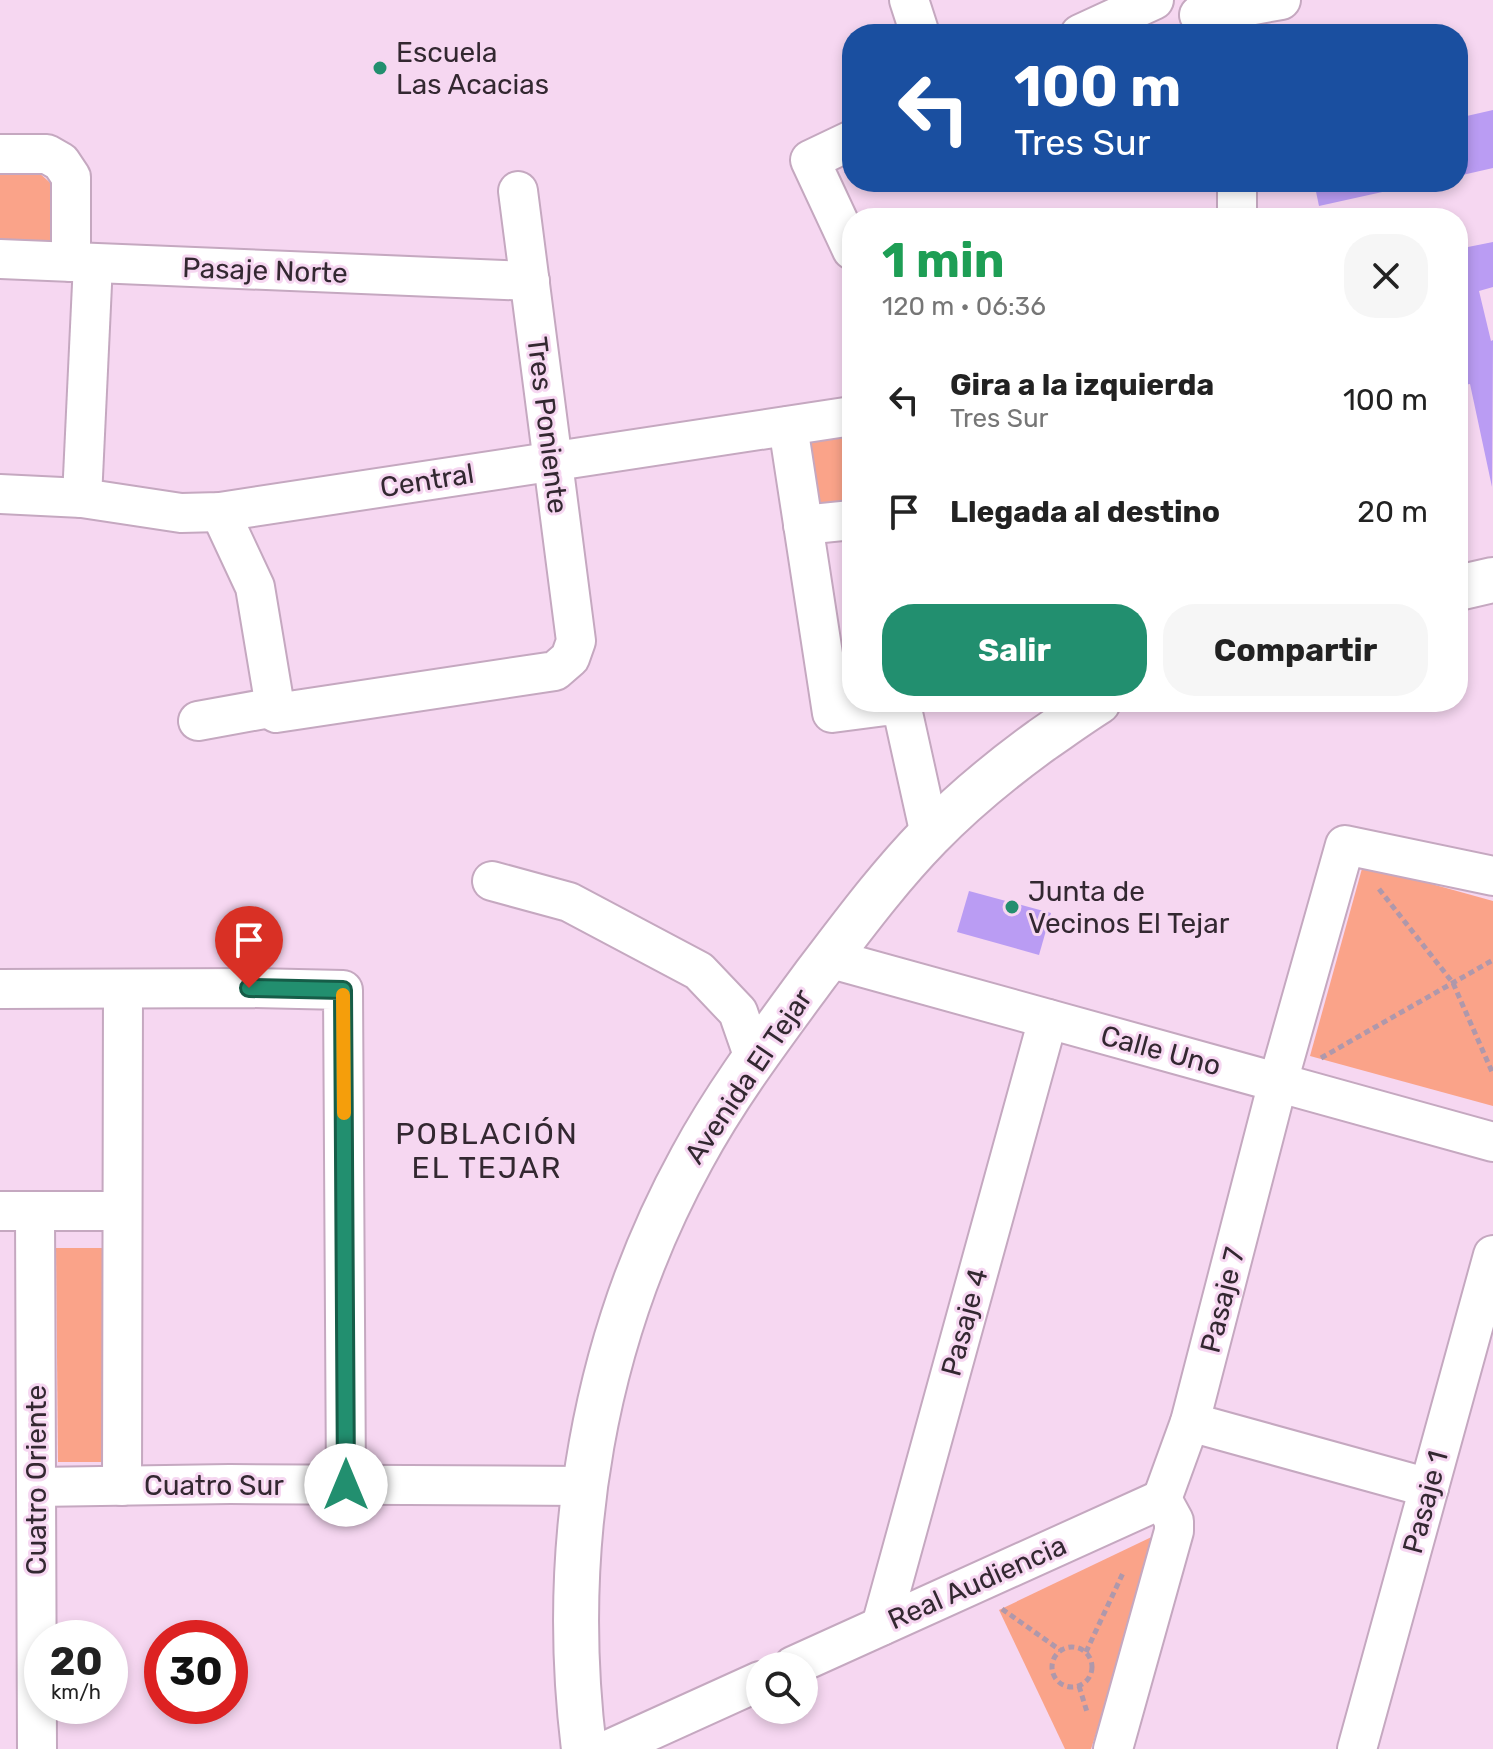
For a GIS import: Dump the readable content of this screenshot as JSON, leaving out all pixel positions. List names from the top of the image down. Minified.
{"streets":{"street":["Pasaje Norte","Tres Poniente","Central","Calle Uno","Avenida El Tejar","Pasaje 7","Pasaje 4","Cuatro Oriente","Cuatro Sur","Pasaje 1","Real Audiencia"]},"crossings":[["Pasaje Norte","Tres Poniente"],["Tres Poniente","Central"],["Calle Uno","Avenida El Tejar"],["Calle Uno","Pasaje 7"],["Calle Uno","Pasaje 4"],["Avenida El Tejar","Cuatro Sur"],["Pasaje 7","Real Audiencia"],["Pasaje 4","Real Audiencia"],["Cuatro Oriente","Cuatro Sur"]],"districts":["POBLACIÓN EL TEJAR"],"places":["Escuela Las Acacias","Junta de Vecinos El Tejar"],"page":{"turn":["100 m","Tres Sur"],"heading":["1 min","120 m · 06:36"],"list":[{"name":"Gira a la izquierda","note":"Tres Sur","value":"100 m"},{"name":"Llegada al destino","value":"20 m"}],"buttons":["Salir","Compartir"],"speed":"20 km/h","limit":"30"}}
